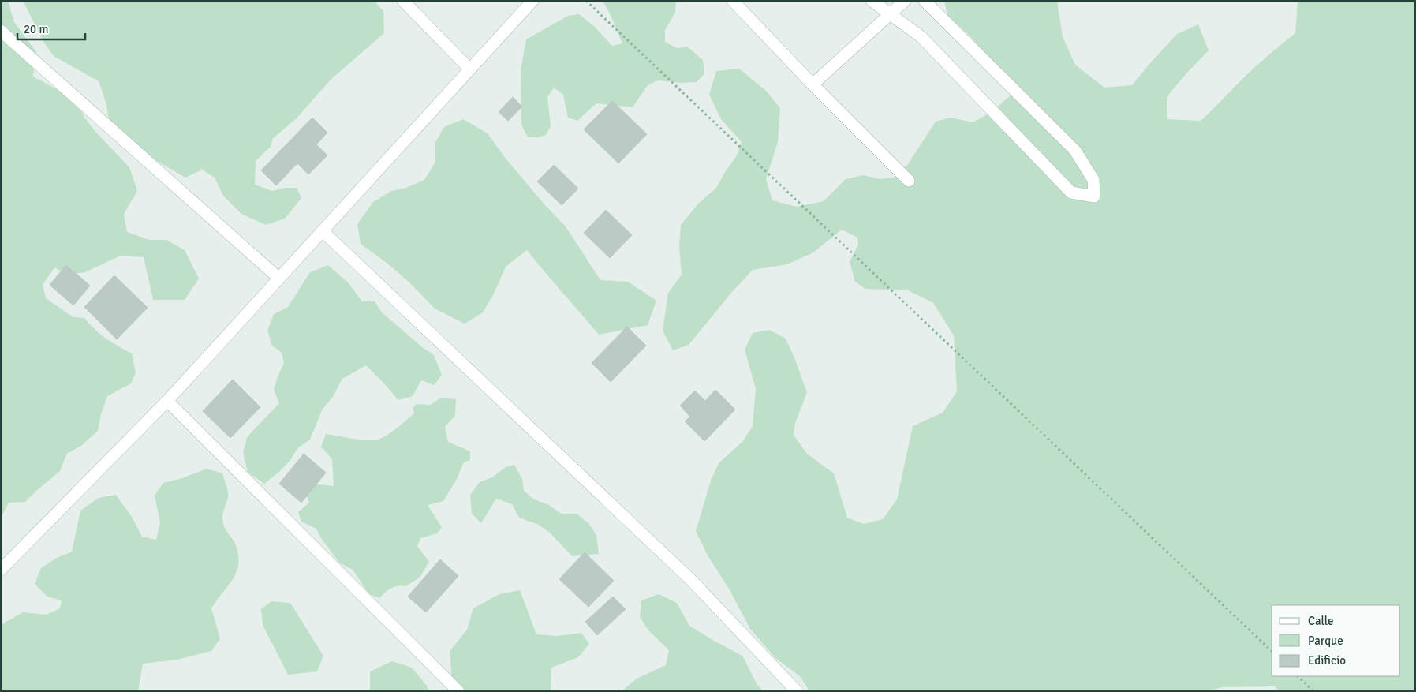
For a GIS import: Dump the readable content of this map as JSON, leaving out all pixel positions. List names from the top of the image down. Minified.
{"legend":["Calle","Parque","Edificio"],"scale_bar":"20 m"}
